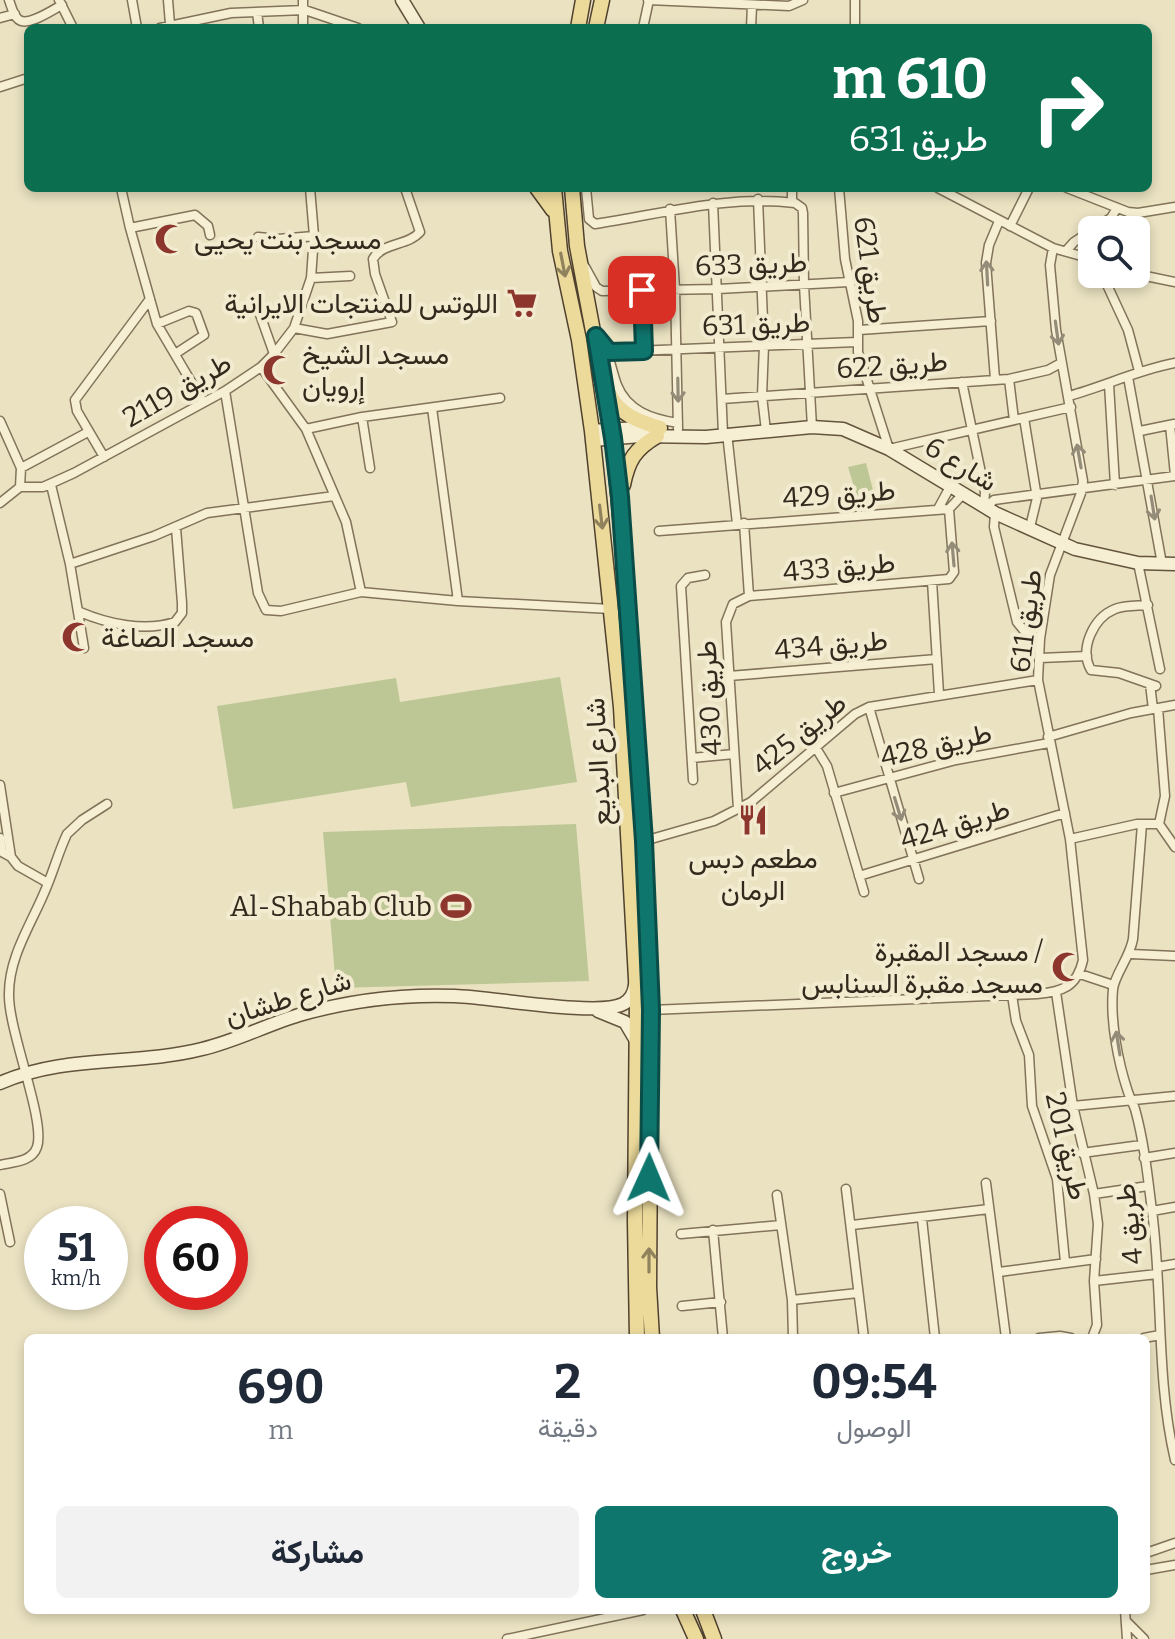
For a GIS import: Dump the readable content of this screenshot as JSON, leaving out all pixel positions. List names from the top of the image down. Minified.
{"streets":{"main road":["شارع البديع"],"street":["طريق 633","طريق 621","طريق 631","طريق 622","طريق 2119","شارع 6","طريق 429","طريق 433","طريق 611","طريق 434","طريق 430","طريق 425","طريق 428","طريق 424","شارع طشان","طريق 201","طريق 4"]},"crossings":[["طريق 633","طريق 621"],["طريق 633","شارع البديع"],["طريق 621","طريق 631"],["طريق 621","طريق 622"],["طريق 621","شارع 6"],["طريق 622","طريق 611"],["شارع 6","طريق 429"],["شارع 6","طريق 611"],["شارع 6","شارع البديع"],["طريق 429","طريق 433"],["طريق 429","طريق 430"],["طريق 433","طريق 434"],["طريق 433","طريق 430"],["طريق 433","طريق 425"],["طريق 611","طريق 425"],["طريق 611","طريق 428"],["طريق 611","طريق 424"],["طريق 434","طريق 430"],["طريق 430","طريق 425"],["طريق 425","شارع البديع"]],"places":{"mosque":["مسجد بنت يحيى","مسجد الشيخ إرويان","مسجد الصاغة","مسجد المقبرة / مسجد مقبرة السنابس"],"supermarket":["اللوتس للمنتجات الايرانية"],"restaurant":["مطعم دبس الرمان"],"sports":["Al-Shabab Club"]},"page":{"turn":["610 m","طريق 631"],"speed":"51 km/h","limit":"60","eta":["09:54","الوصول","2","دقيقة","690","m"],"buttons":["خروج","مشاركة"]}}
